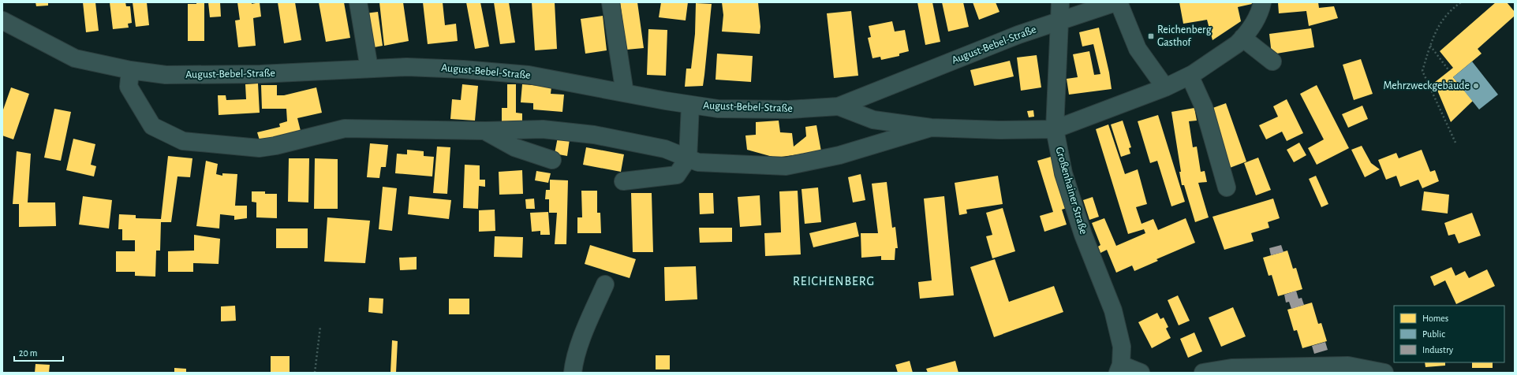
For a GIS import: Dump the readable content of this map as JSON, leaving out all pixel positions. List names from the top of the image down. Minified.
{"streets":{"street":["August-Bebel-Straße","Großenhainer Straße"]},"crossings":[["August-Bebel-Straße","Großenhainer Straße"]],"districts":["REICHENBERG"],"places":{"transit":["Reichenberg Gasthof"],"other":["Mehrzweckgebäude"]},"legend":["Homes","Public","Industry"],"scale_bar":"20 m"}
